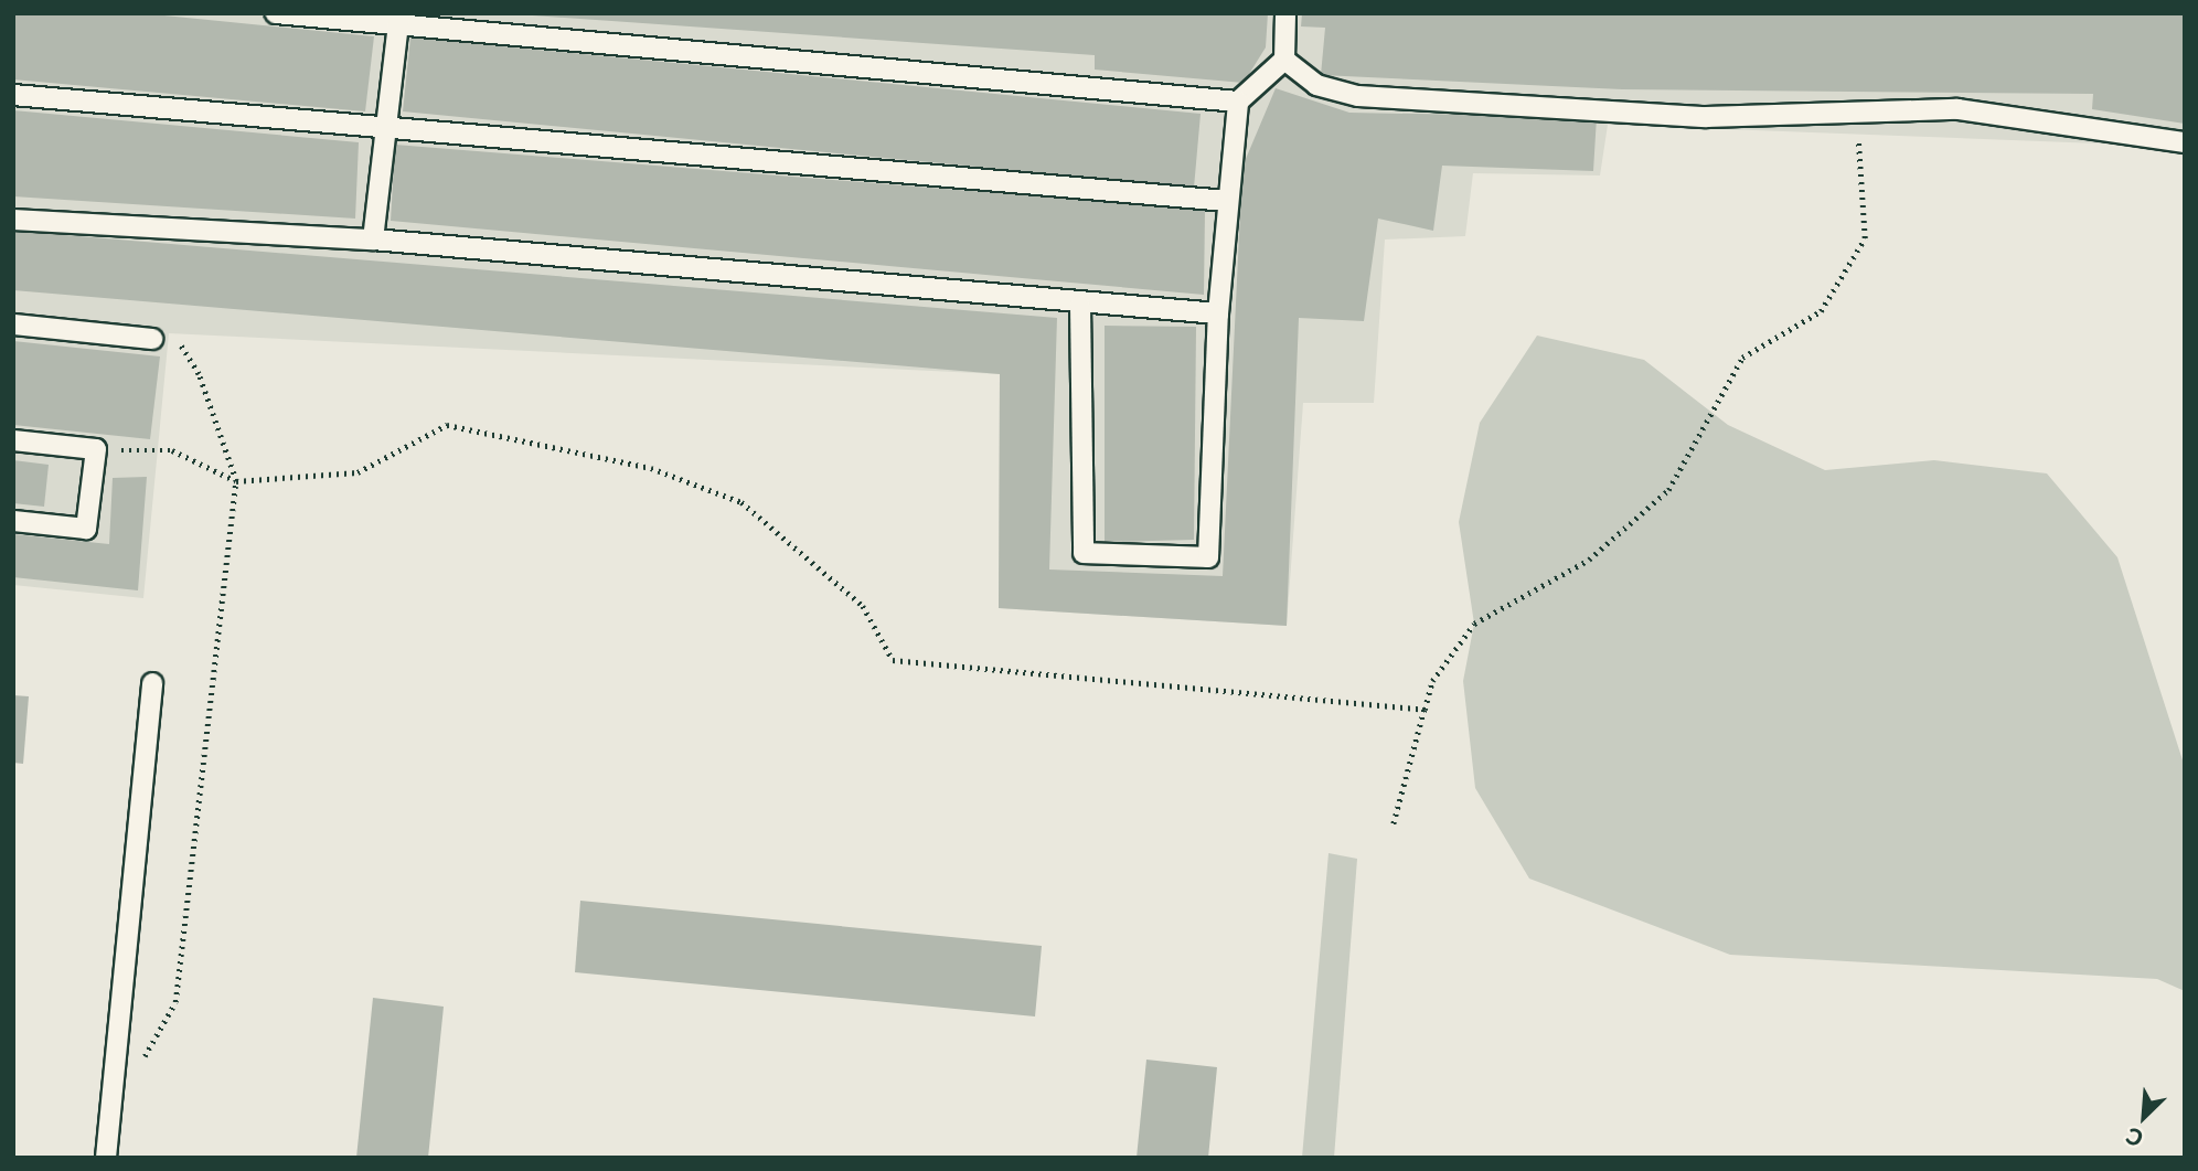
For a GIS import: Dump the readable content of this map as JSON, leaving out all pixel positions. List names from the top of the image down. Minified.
{"north":"bottom left"}
